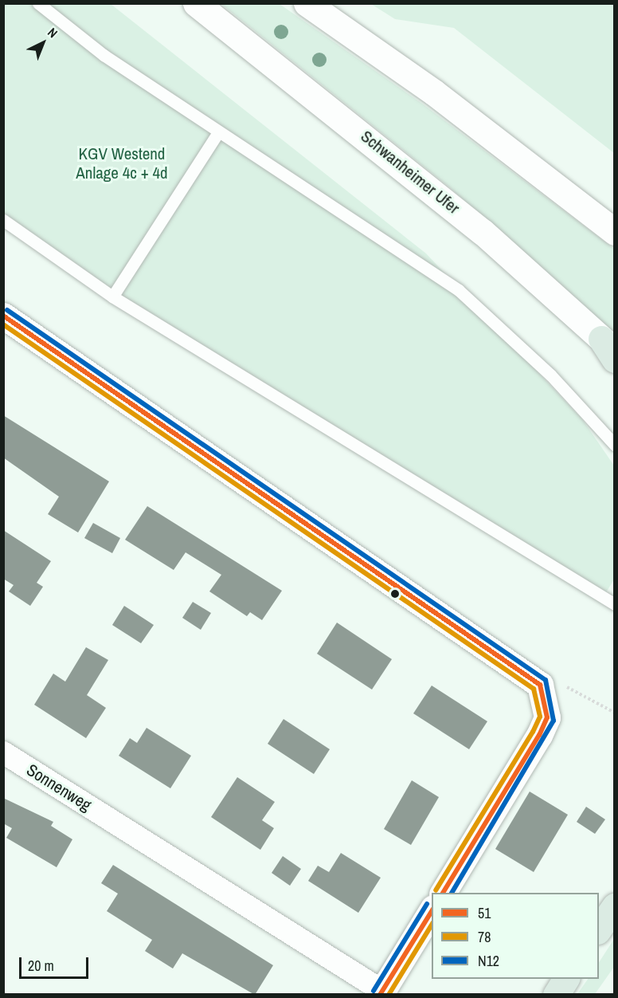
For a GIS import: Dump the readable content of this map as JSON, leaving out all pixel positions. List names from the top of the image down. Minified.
{"streets":{"street":["Schwanheimer Ufer","Sonnenweg"]},"parks":["KGV Westend Anlage 4c + 4d"],"lines":["transit line N12","transit line 51","transit line 78"],"legend":["51","78","N12"],"scale_bar":"20 m","north":"top right"}
